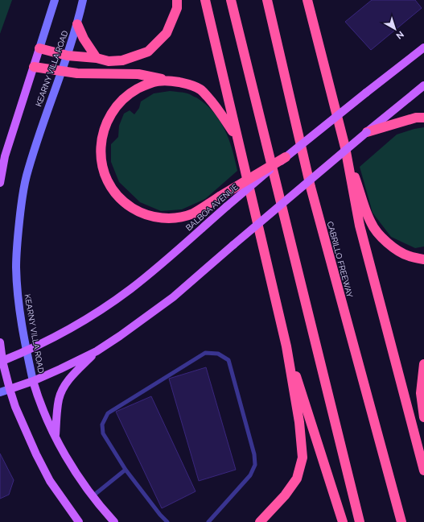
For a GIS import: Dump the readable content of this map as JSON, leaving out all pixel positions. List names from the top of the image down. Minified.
{"streets":{"highway":["CABRILLO FREEWAY"],"main road":["KEARNY VILLA ROAD","BALBOA AVENUE"]},"crossings":[["KEARNY VILLA ROAD","BALBOA AVENUE"]],"north":"bottom right"}
